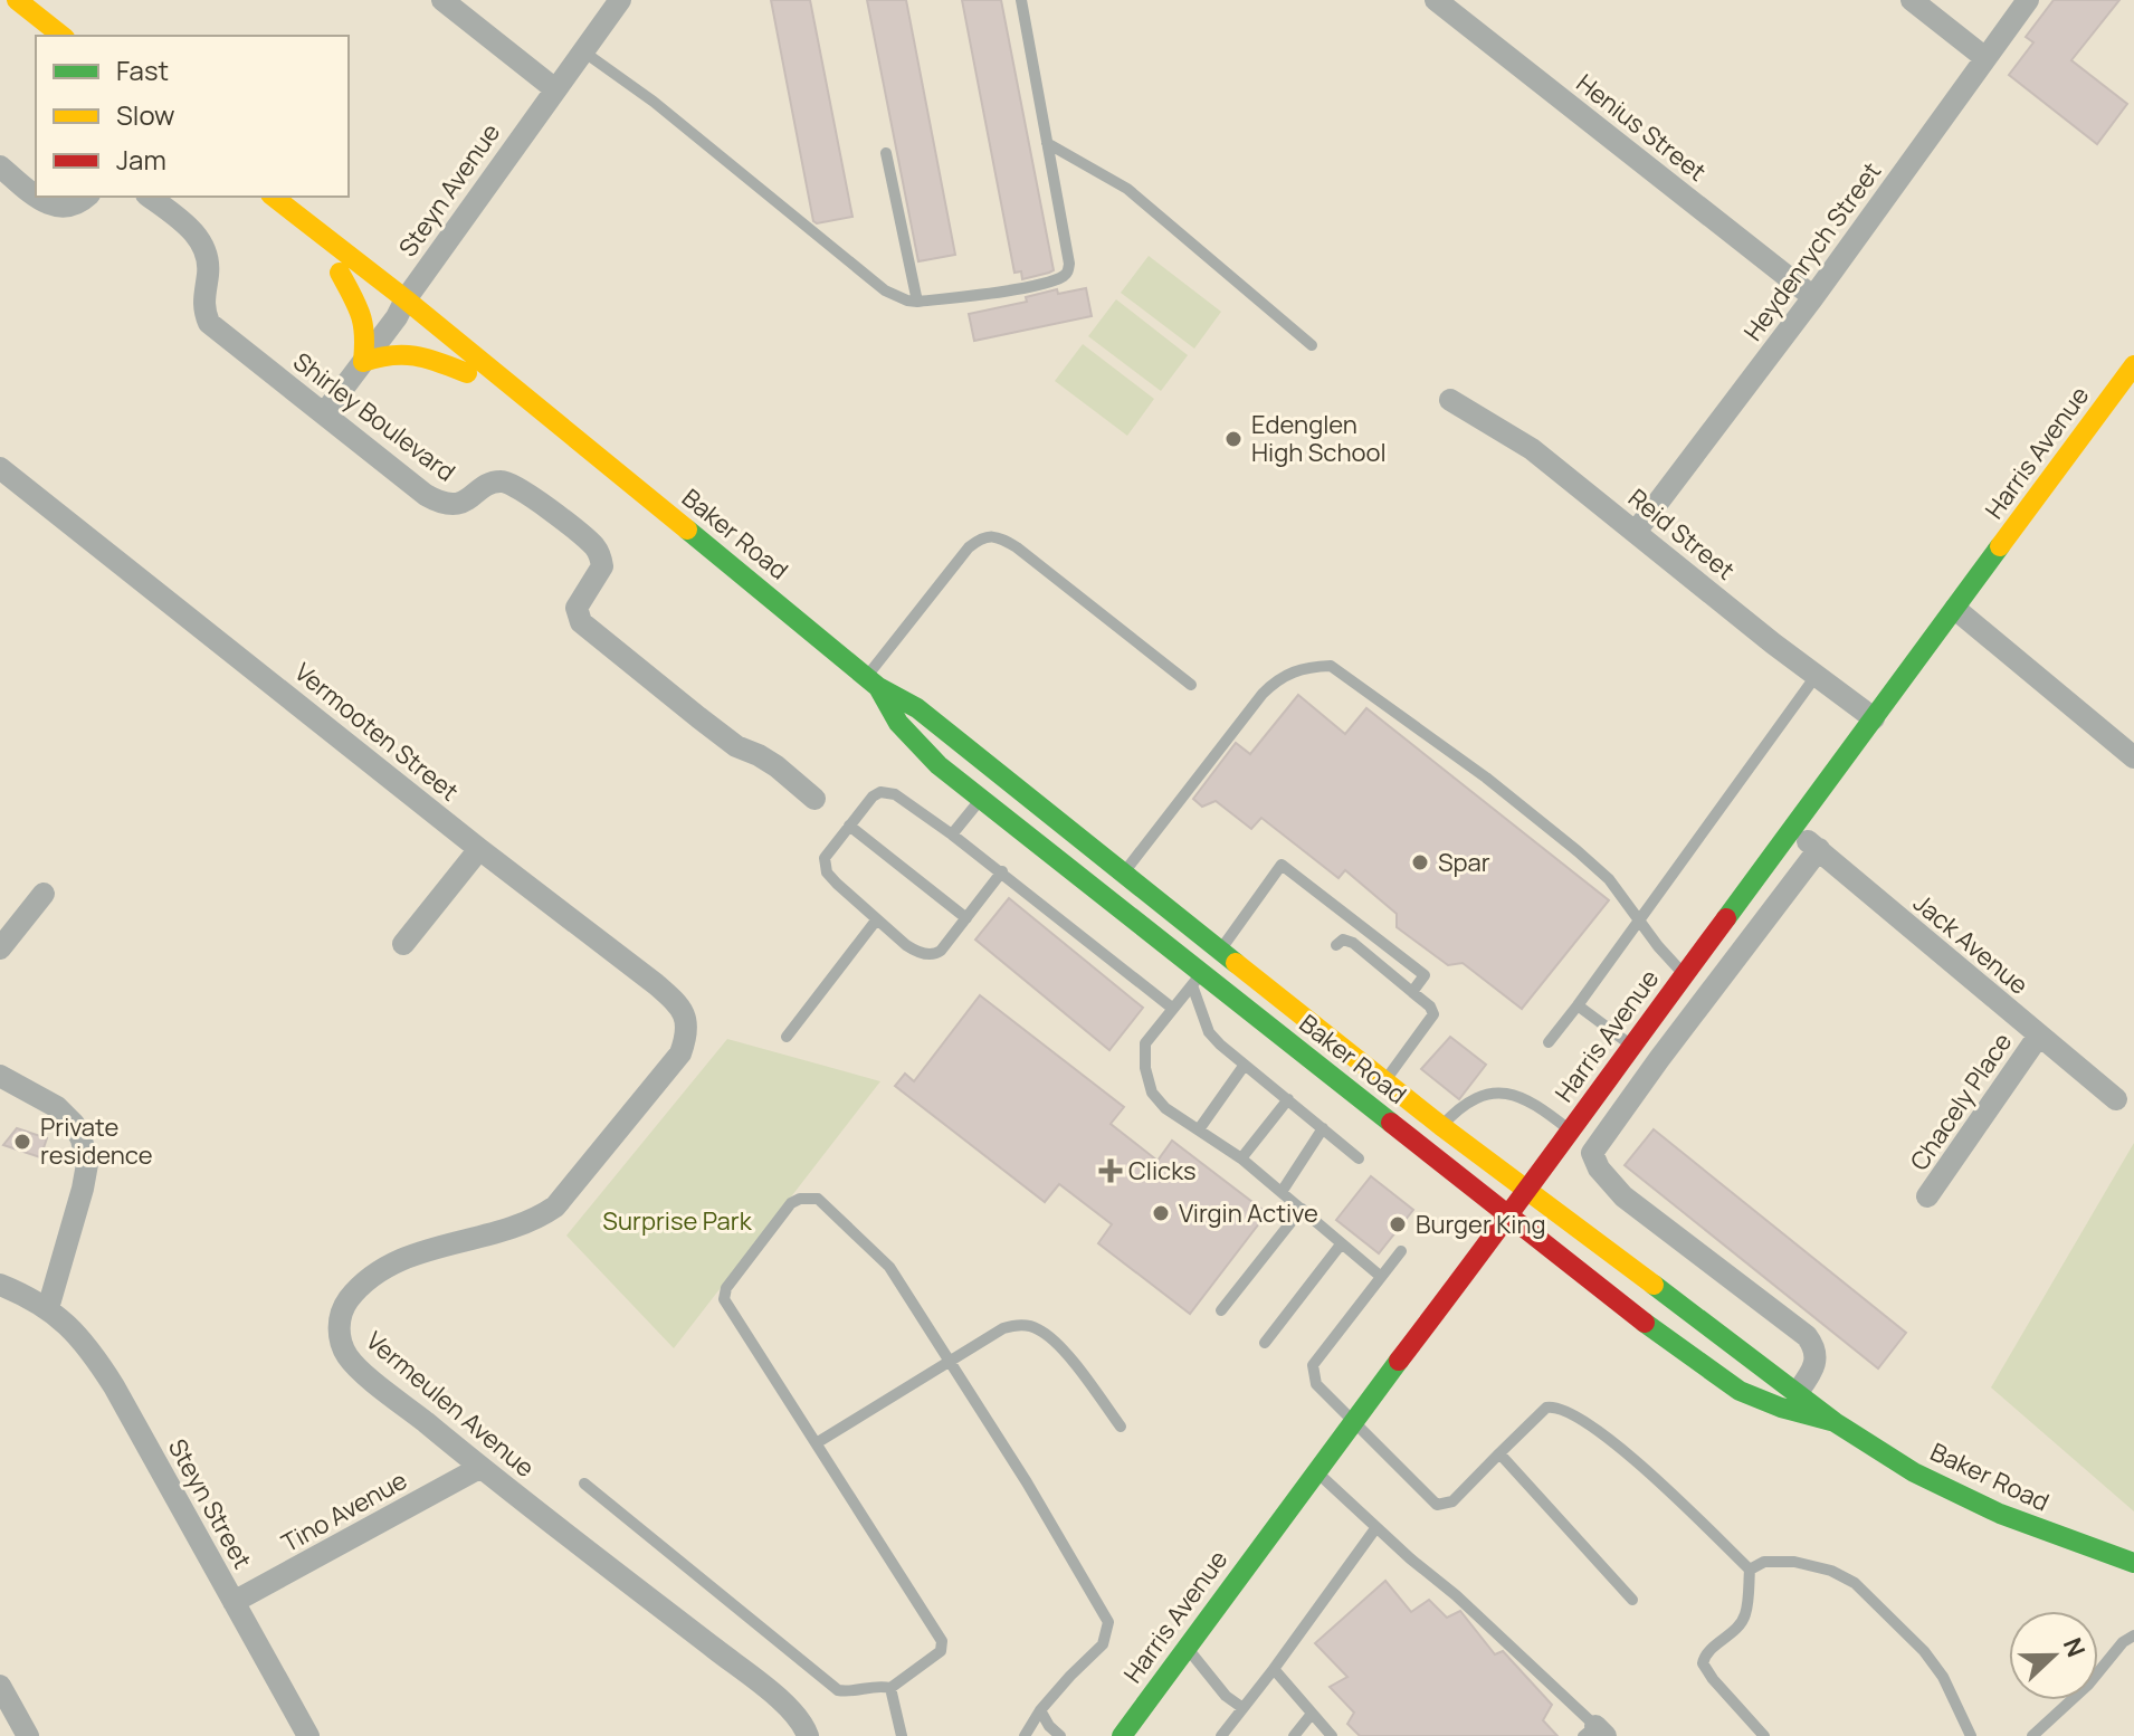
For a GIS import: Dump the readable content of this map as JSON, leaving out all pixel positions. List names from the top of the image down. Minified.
{"streets":{"main road":["Harris Avenue","Baker Road"],"street":["Henius Street","Steyn Avenue","Heydenrych Street","Shirley Boulevard","Reid Street","Vermooten Street","Jack Avenue","Chacely Place","Vermeulen Avenue","Steyn Street","Tino Avenue"]},"crossings":[["Henius Street","Heydenrych Street"],["Steyn Avenue","Shirley Boulevard"],["Steyn Avenue","Baker Road"],["Heydenrych Street","Reid Street"],["Harris Avenue","Baker Road"],["Harris Avenue","Reid Street"],["Harris Avenue","Jack Avenue"],["Vermooten Street","Vermeulen Avenue"],["Jack Avenue","Chacely Place"],["Vermeulen Avenue","Tino Avenue"],["Steyn Street","Tino Avenue"]],"parks":["Surprise Park"],"places":{"other":["Edenglen High School","Spar","Private residence","Virgin Active","Burger King"],"health":["Clicks"]},"legend":["Fast","Slow","Jam"],"north":"right"}
